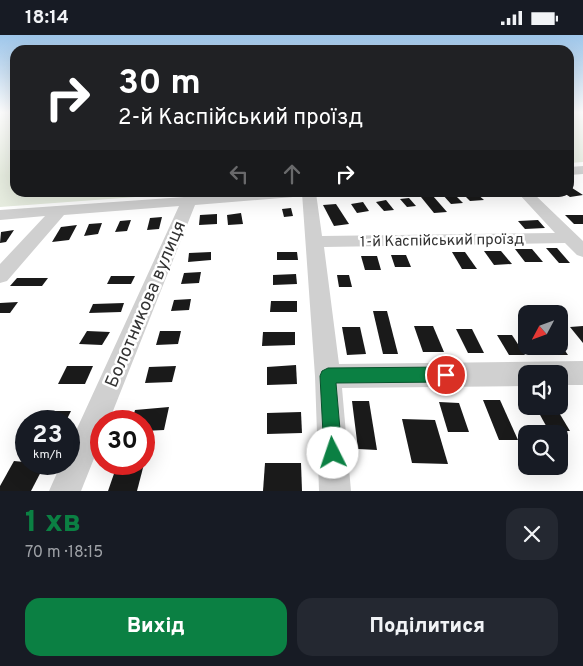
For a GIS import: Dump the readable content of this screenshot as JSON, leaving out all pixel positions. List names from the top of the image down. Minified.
{"streets":{"street":["1-й Каспійський проїзд","Болотникова вулиця"]},"north":"bottom left","page":{"status":"18:14","turn":["30 m","2-й Каспійський проїзд"],"speed":"23 km/h","limit":"30","heading":["1 хв","70 m · 18:15"],"buttons":["Вихід","Поділитися"]}}
